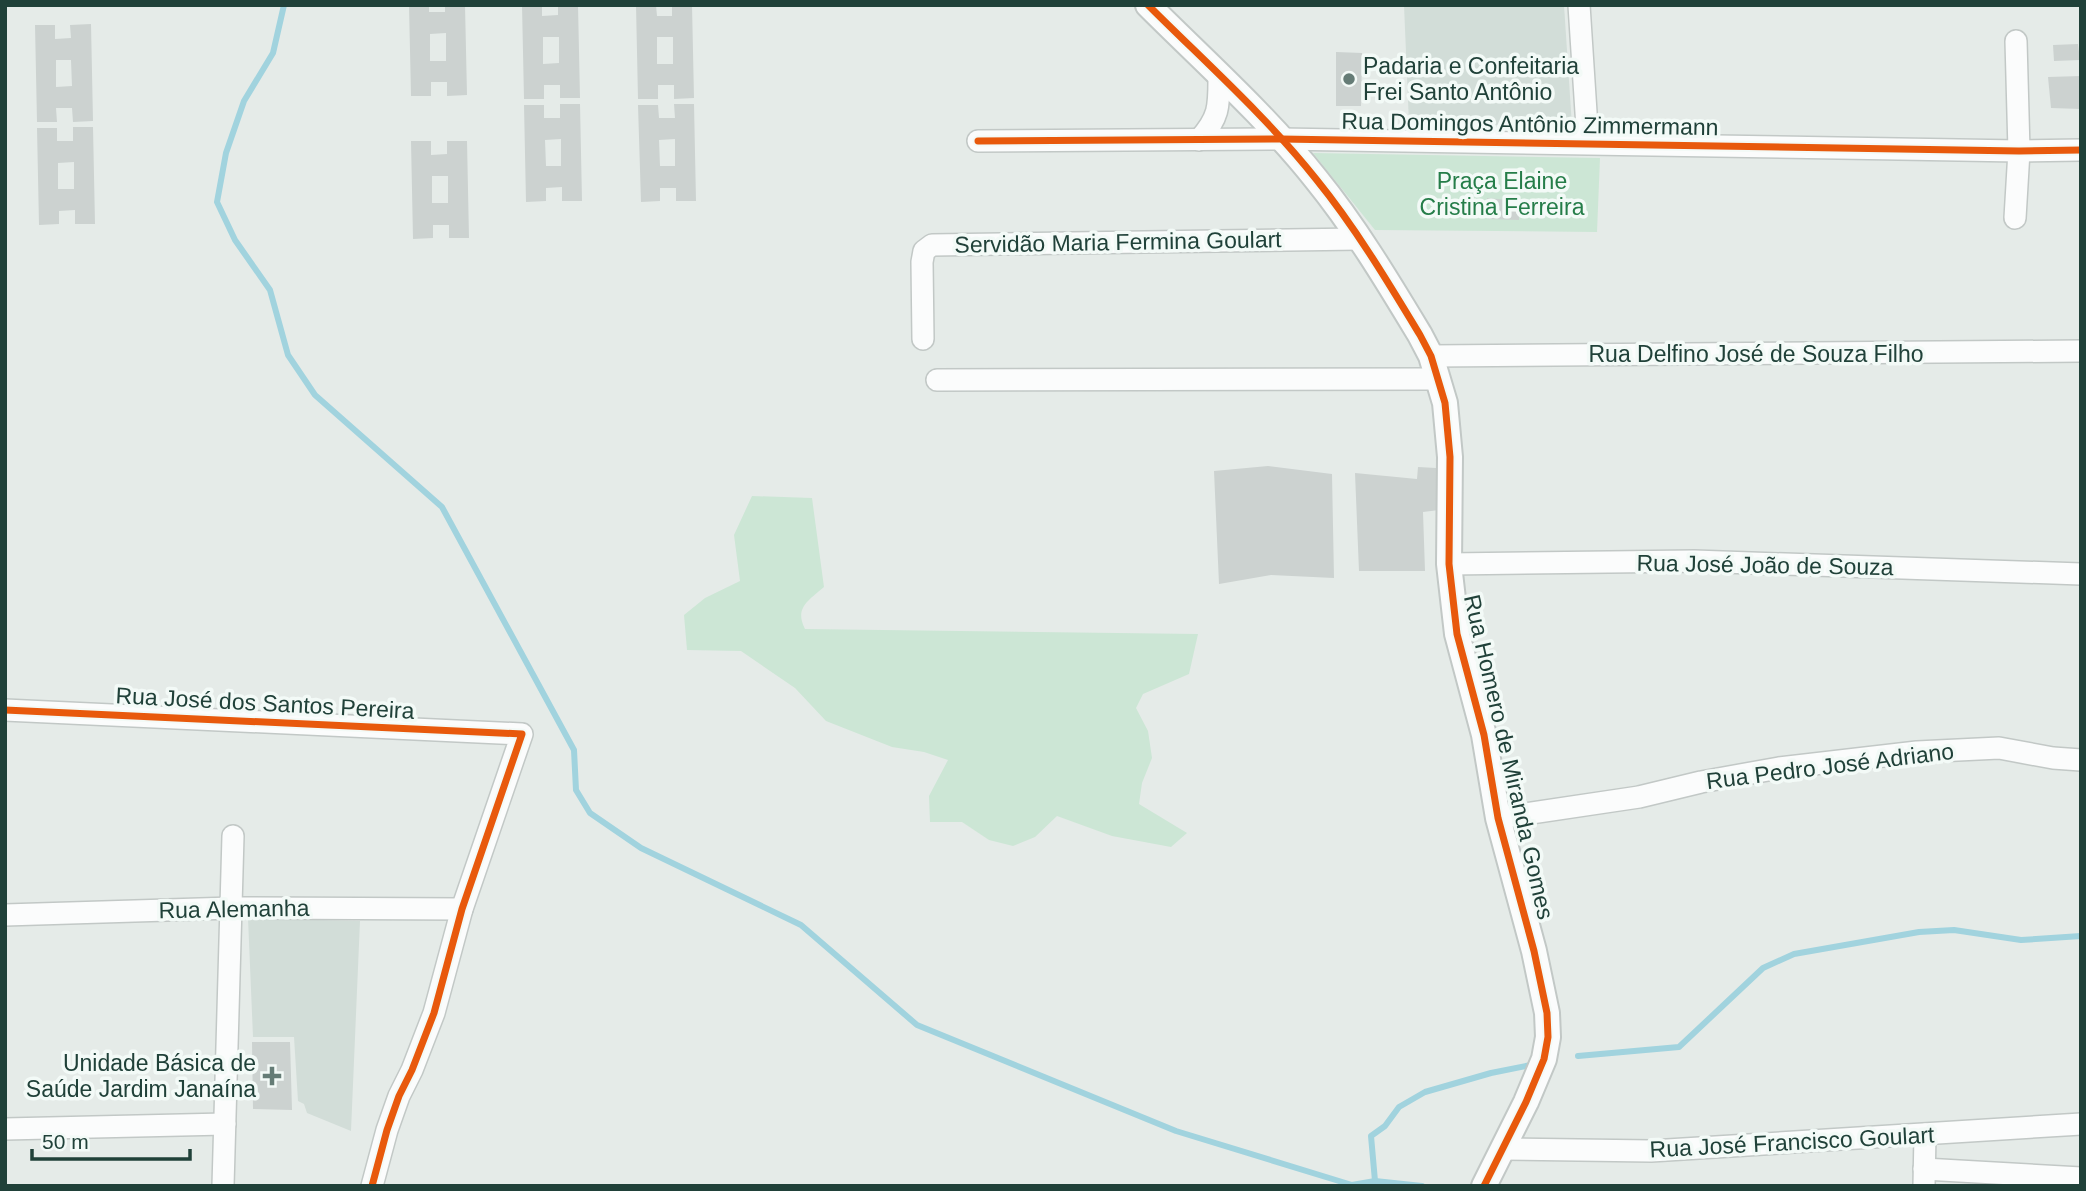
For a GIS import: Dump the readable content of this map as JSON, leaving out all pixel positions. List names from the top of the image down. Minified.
{"streets":{"street":["Rua Domingos Antônio Zimmermann","Servidão Maria Fermina Goulart","Rua Delfino José de Souza Filho","Rua José João de Souza","Rua José dos Santos Pereira","Rua Homero de Miranda Gomes","Rua Pedro José Adriano","Rua Alemanha","Rua José Francisco Goulart"]},"crossings":[["Rua Domingos Antônio Zimmermann","Rua Homero de Miranda Gomes"],["Servidão Maria Fermina Goulart","Rua Homero de Miranda Gomes"],["Rua Delfino José de Souza Filho","Rua Homero de Miranda Gomes"],["Rua José João de Souza","Rua Homero de Miranda Gomes"],["Rua José dos Santos Pereira","Rua Alemanha"],["Rua Homero de Miranda Gomes","Rua Pedro José Adriano"],["Rua Homero de Miranda Gomes","Rua José Francisco Goulart"]],"parks":["Praça Elaine Cristina Ferreira"],"places":{"other":["Padaria e Confeitaria Frei Santo Antônio"],"health":["Unidade Básica de Saúde Jardim Janaína"]},"scale_bar":"50 m"}
